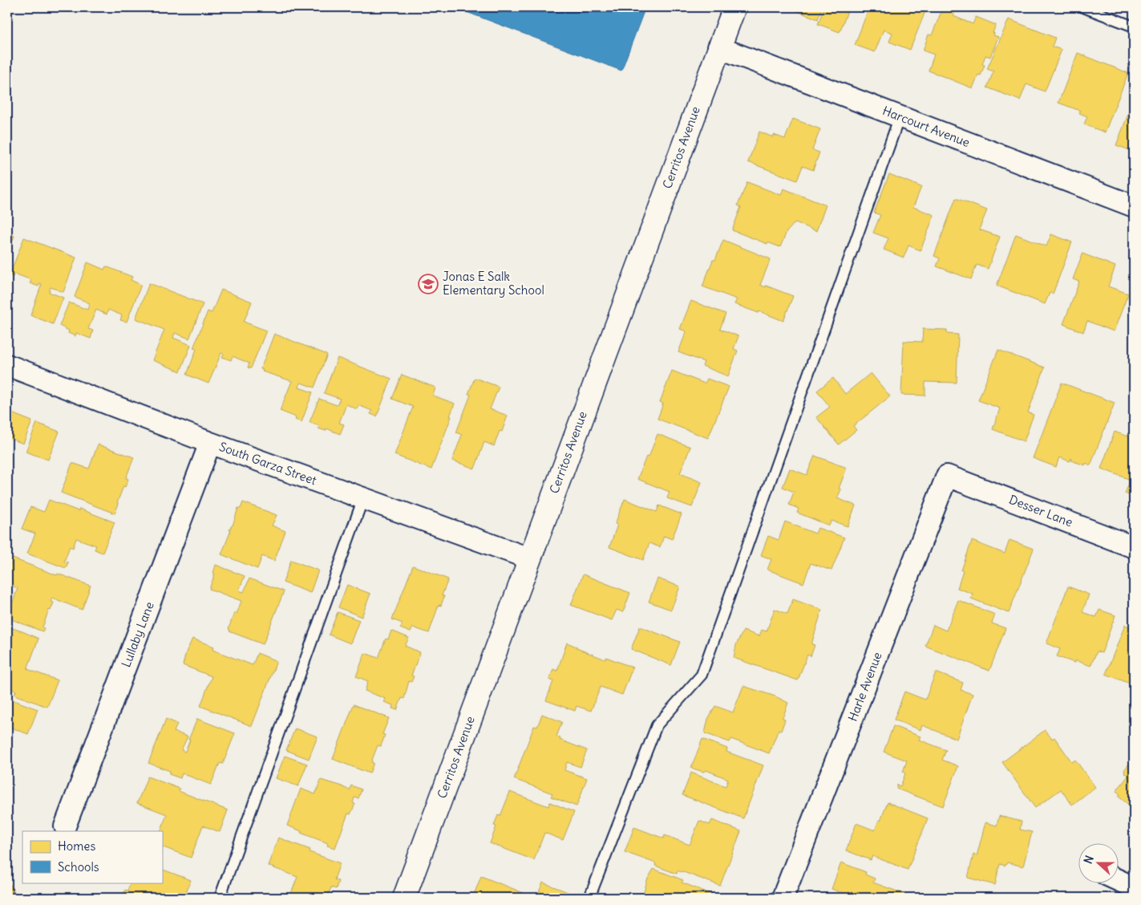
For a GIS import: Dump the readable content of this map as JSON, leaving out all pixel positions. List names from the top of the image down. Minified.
{"streets":{"street":["Harcourt Avenue","Cerritos Avenue","South Garza Street","Desser Lane","Lullaby Lane","Harle Avenue"]},"crossings":[["Harcourt Avenue","Cerritos Avenue"],["Cerritos Avenue","South Garza Street"],["South Garza Street","Lullaby Lane"],["Desser Lane","Harle Avenue"]],"places":{"school or university":["Jonas E Salk Elementary School"]},"legend":["Homes","Schools"],"north":"left"}
